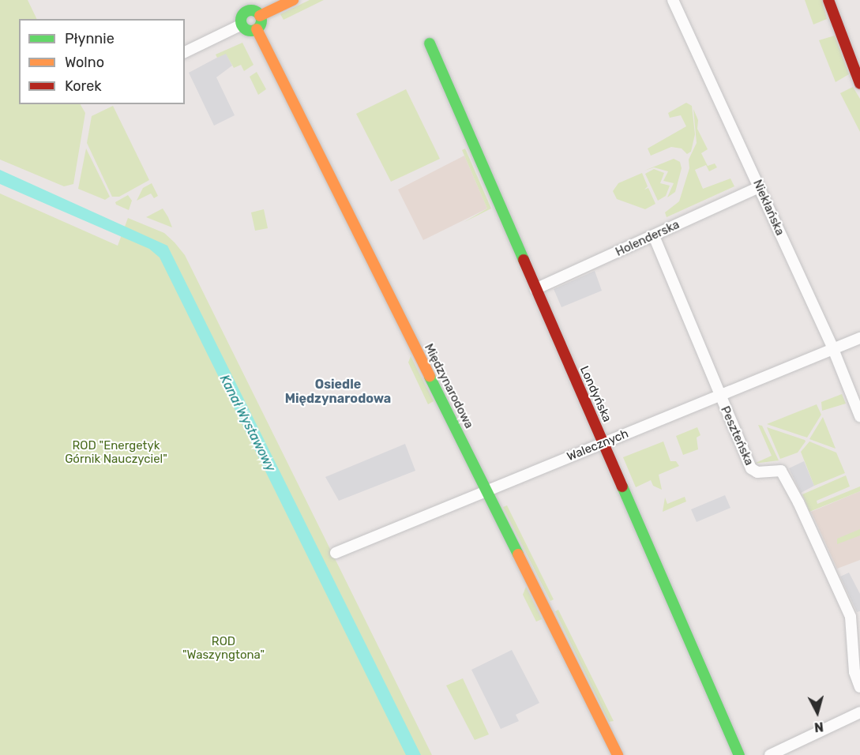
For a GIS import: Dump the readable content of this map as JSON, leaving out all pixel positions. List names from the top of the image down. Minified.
{"streets":{"street":["Niekłańska","Holenderska","Międzynarodowa","Londyńska","Peszteńska","Walecznych"]},"crossings":[["Niekłańska","Holenderska"],["Niekłańska","Walecznych"],["Holenderska","Londyńska"],["Holenderska","Peszteńska"],["Międzynarodowa","Walecznych"],["Londyńska","Walecznych"],["Peszteńska","Walecznych"]],"districts":["Osiedle Międzynarodowa"],"water":["Kanał Wystawowy"],"parks":["ROD \"Energetyk Górnik Nauczyciel\"","ROD \"Waszyngtona\""],"legend":["Płynnie","Wolno","Korek"],"north":"bottom"}
